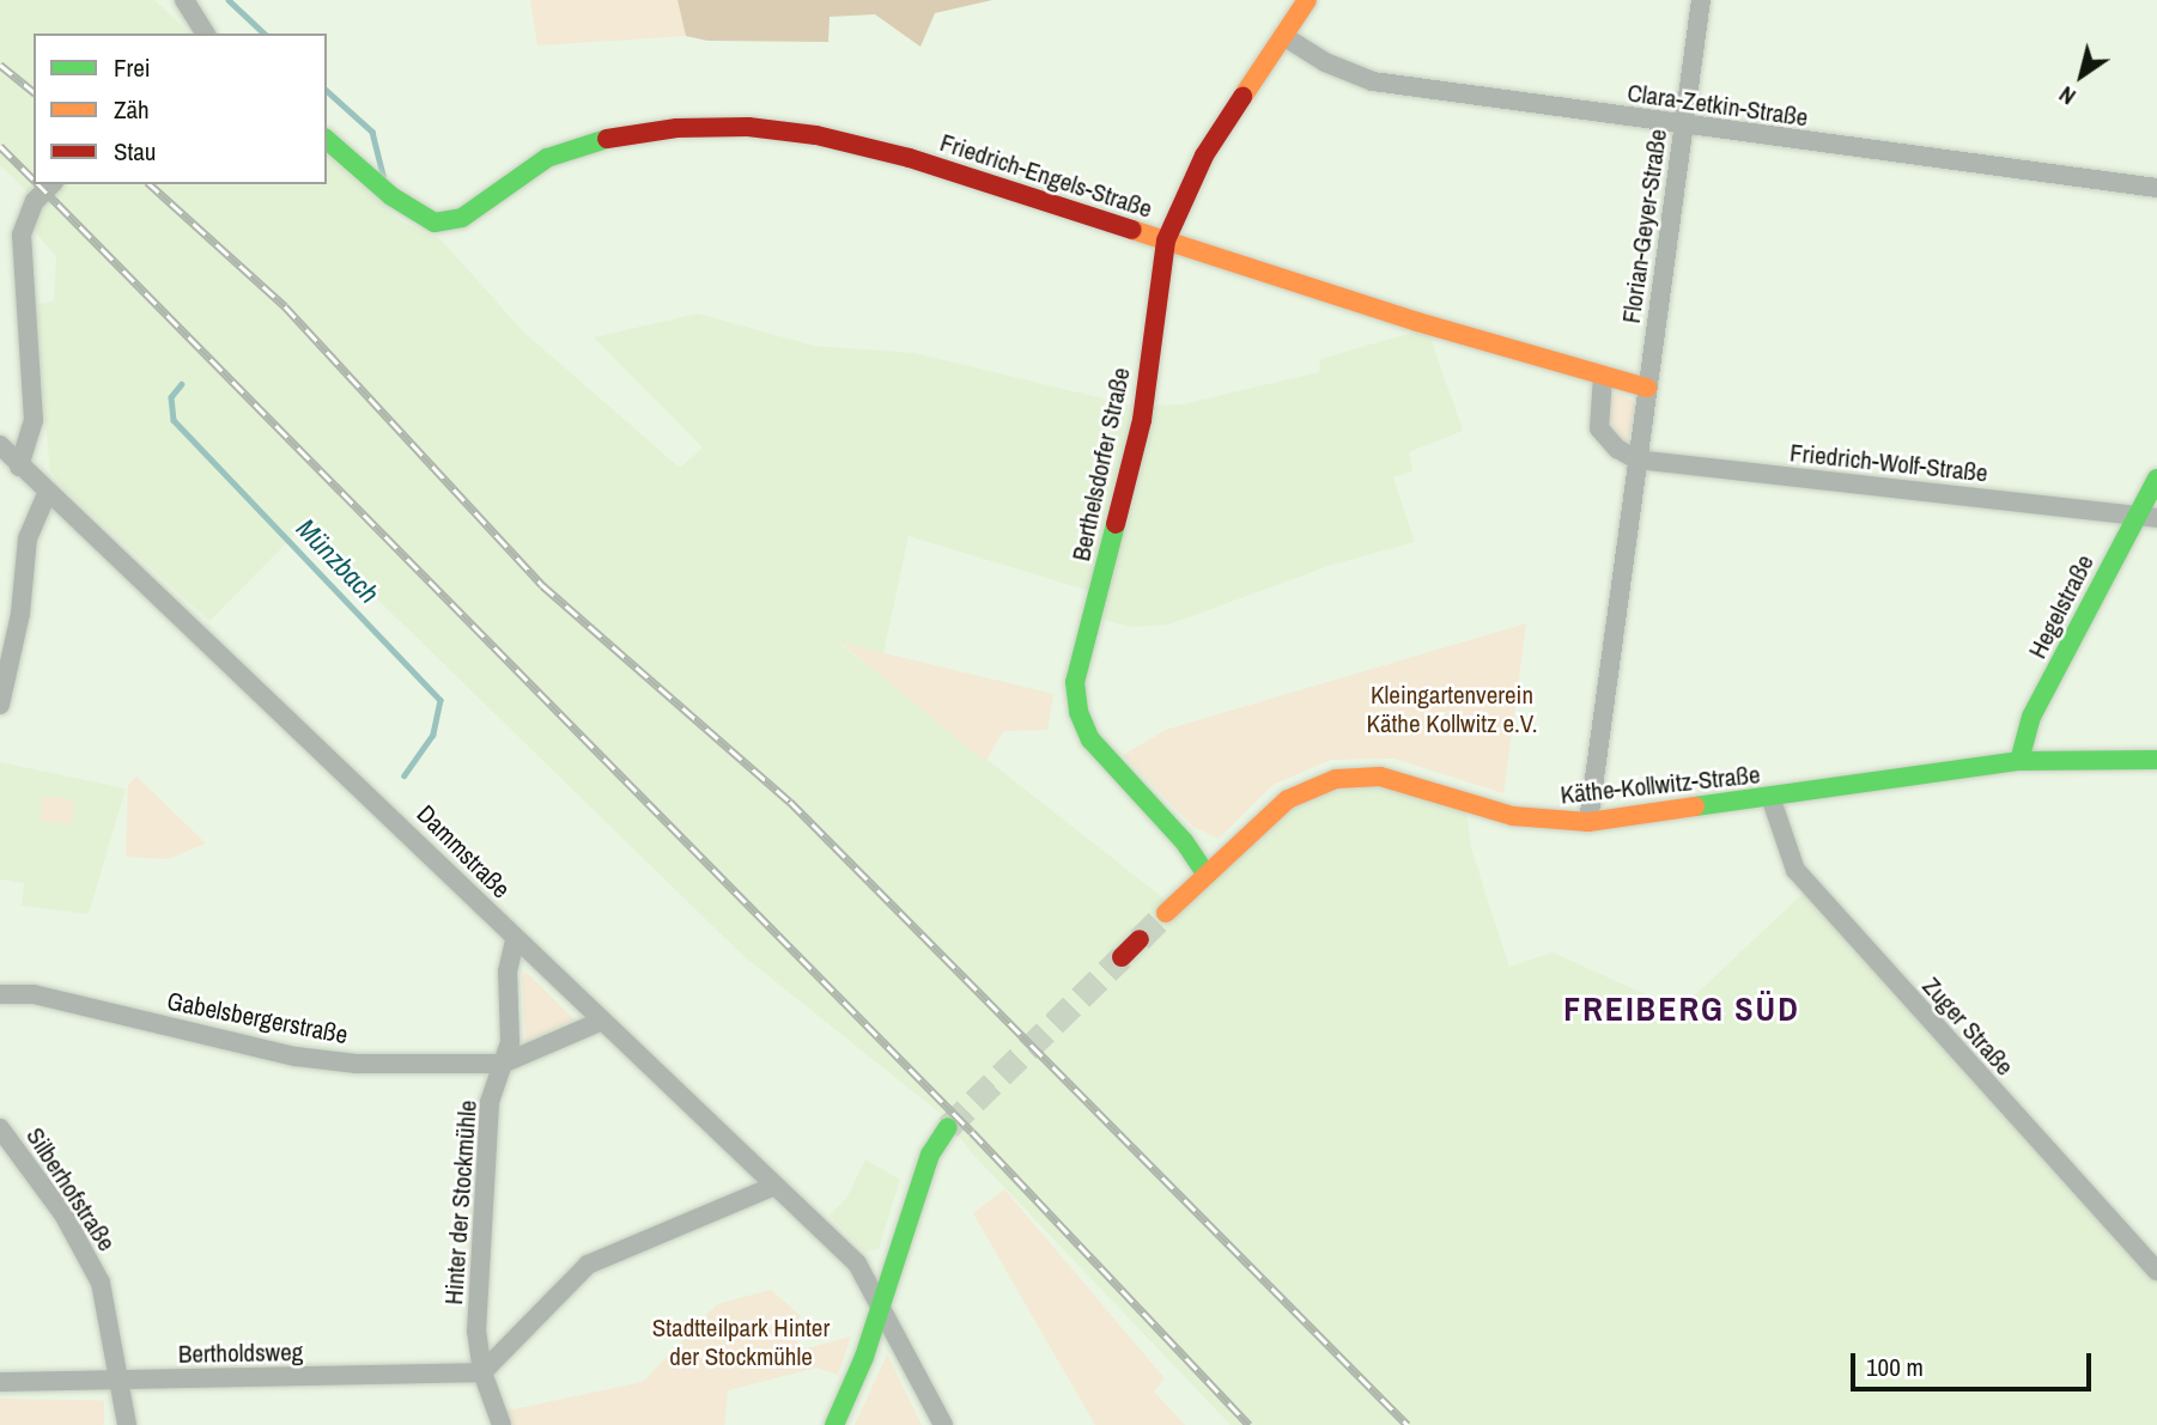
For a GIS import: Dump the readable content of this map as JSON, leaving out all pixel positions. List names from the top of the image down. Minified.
{"streets":{"street":["Clara-Zetkin-Straße","Friedrich-Engels-Straße","Florian-Geyer-Straße","Friedrich-Wolf-Straße","Berthelsdorfer Straße","Hegelstraße","Käthe-Kollwitz-Straße","Dammstraße","Gabelsbergerstraße","Zuger Straße","Silberhofstraße","Hinter der Stockmühle","Bertholdsweg"]},"crossings":[["Clara-Zetkin-Straße","Florian-Geyer-Straße"],["Clara-Zetkin-Straße","Berthelsdorfer Straße"],["Friedrich-Engels-Straße","Florian-Geyer-Straße"],["Friedrich-Engels-Straße","Berthelsdorfer Straße"],["Florian-Geyer-Straße","Friedrich-Wolf-Straße"],["Florian-Geyer-Straße","Käthe-Kollwitz-Straße"],["Friedrich-Wolf-Straße","Hegelstraße"],["Berthelsdorfer Straße","Käthe-Kollwitz-Straße"],["Hegelstraße","Käthe-Kollwitz-Straße"],["Käthe-Kollwitz-Straße","Zuger Straße"],["Dammstraße","Gabelsbergerstraße"],["Dammstraße","Hinter der Stockmühle"],["Gabelsbergerstraße","Hinter der Stockmühle"],["Silberhofstraße","Bertholdsweg"],["Hinter der Stockmühle","Bertholdsweg"]],"districts":["FREIBERG SÜD"],"water":["Münzbach"],"parks":["Kleingartenverein Käthe Kollwitz e.V.","Stadtteilpark Hinter der Stockmühle"],"legend":["Frei","Zäh","Stau"],"scale_bar":"100 m","north":"bottom left"}
